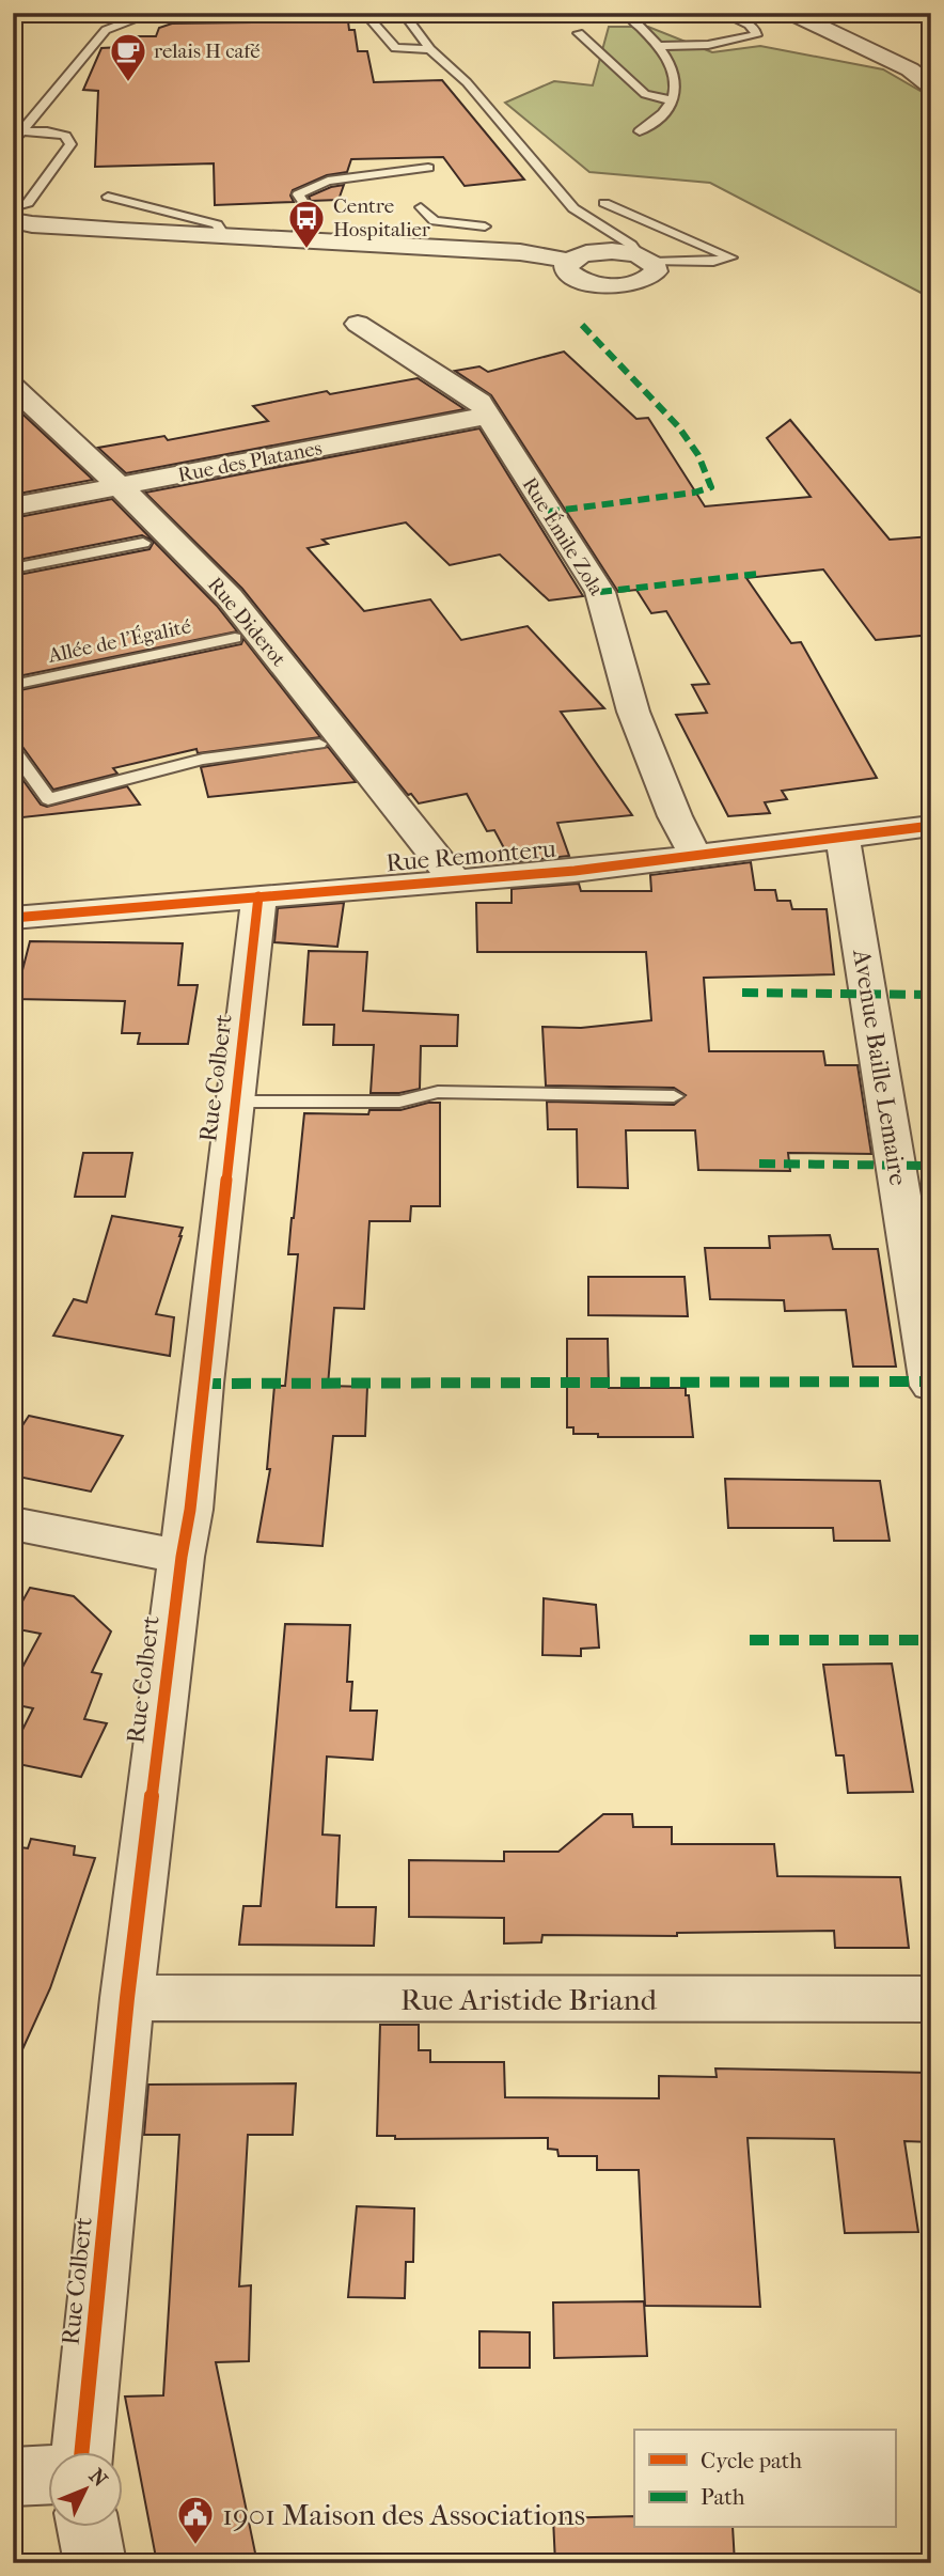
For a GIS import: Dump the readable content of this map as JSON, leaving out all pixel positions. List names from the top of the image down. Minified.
{"streets":{"street":["Rue des Platanes","Rue Émile Zola","Rue Diderot","Rue Remonteru","Avenue Baille Lemaire","Rue Colbert","Rue Aristide Briand"],"lane":["Allée de l'Égalité"]},"crossings":[["Rue des Platanes","Rue Émile Zola"],["Rue des Platanes","Rue Diderot"],["Rue Émile Zola","Rue Remonteru"],["Rue Diderot","Rue Remonteru"],["Rue Remonteru","Avenue Baille Lemaire"],["Rue Remonteru","Rue Colbert"],["Rue Colbert","Rue Aristide Briand"]],"places":{"cafe":["relais H café"],"bus stop":["Centre Hospitalier"],"public building":["1901 Maison des Associations"]},"legend":["Cycle path","Path"],"north":"top right"}
